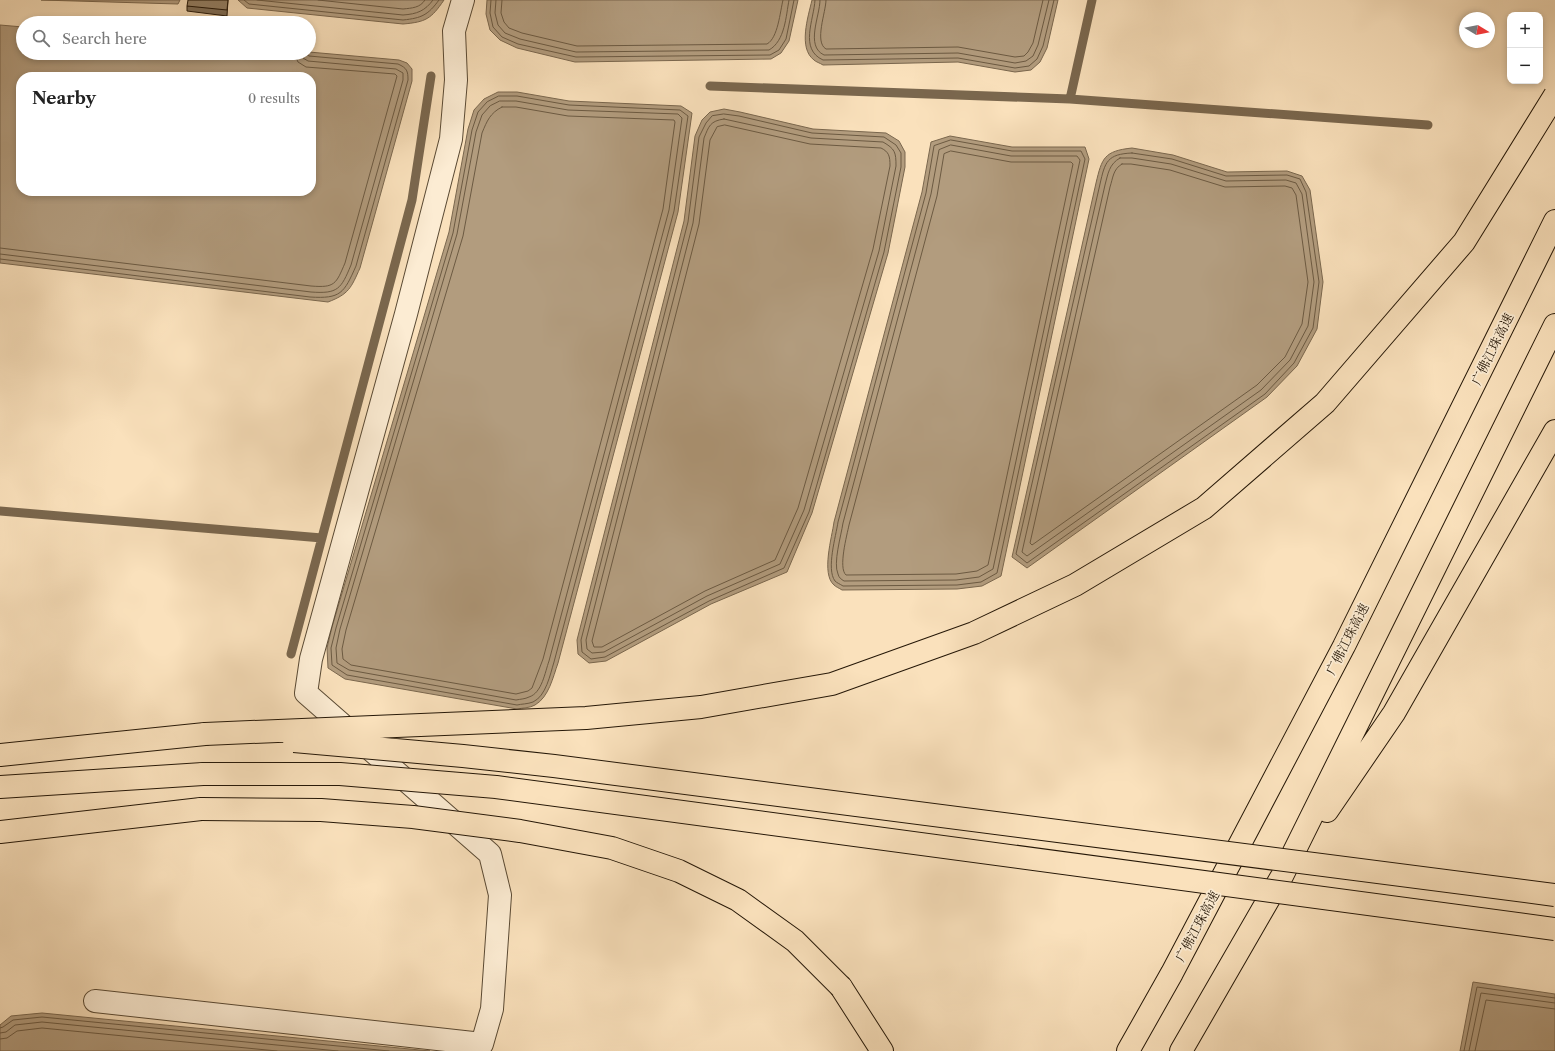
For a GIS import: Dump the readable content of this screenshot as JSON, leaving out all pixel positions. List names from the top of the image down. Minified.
{"streets":{"highway":["广佛江珠高速"]},"north":"right","page":{"map_buttons":["+","−"],"search":"Search here","heading":["Nearby","0 results"]}}
